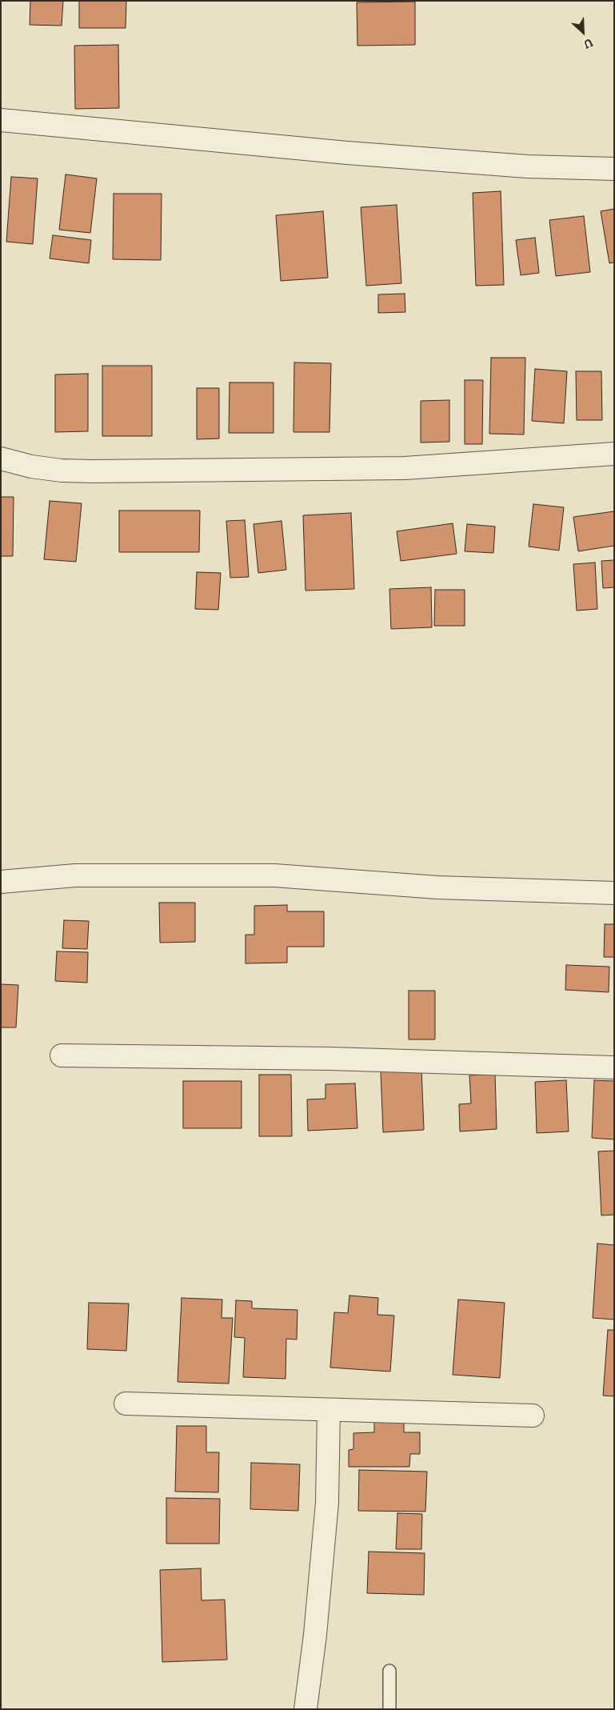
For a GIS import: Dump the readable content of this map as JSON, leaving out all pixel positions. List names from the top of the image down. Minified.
{"north":"bottom right"}
